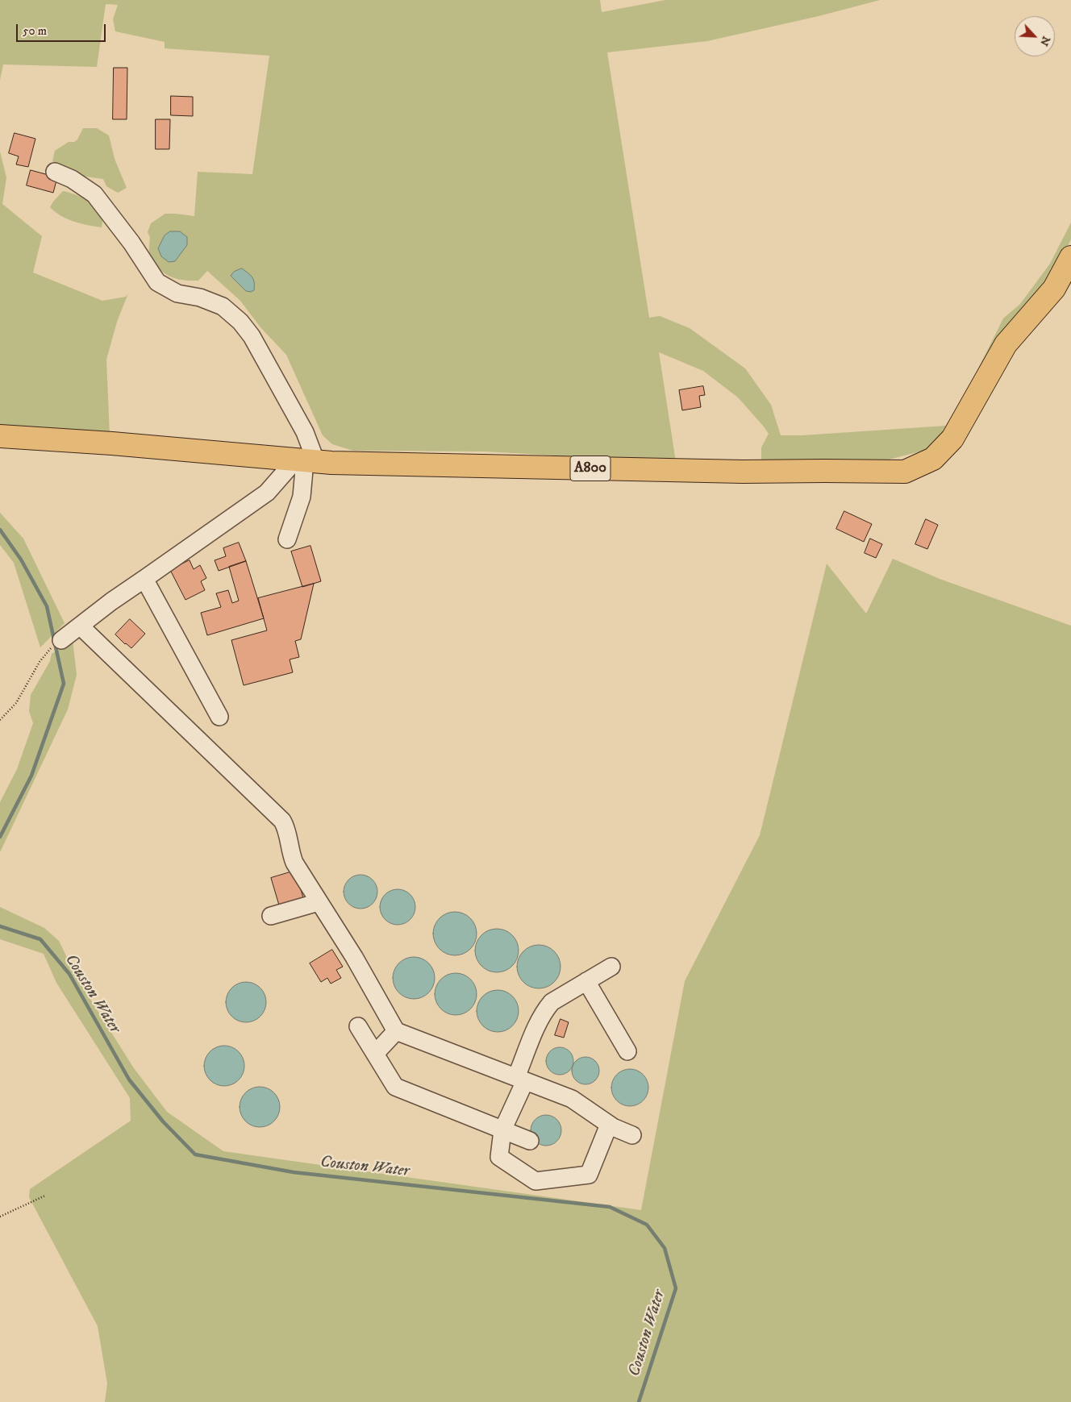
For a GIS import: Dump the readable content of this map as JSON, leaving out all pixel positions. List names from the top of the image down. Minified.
{"streets":{"main road":["A800"]},"water":["Couston Water"],"scale_bar":"50 m","north":"bottom right"}
